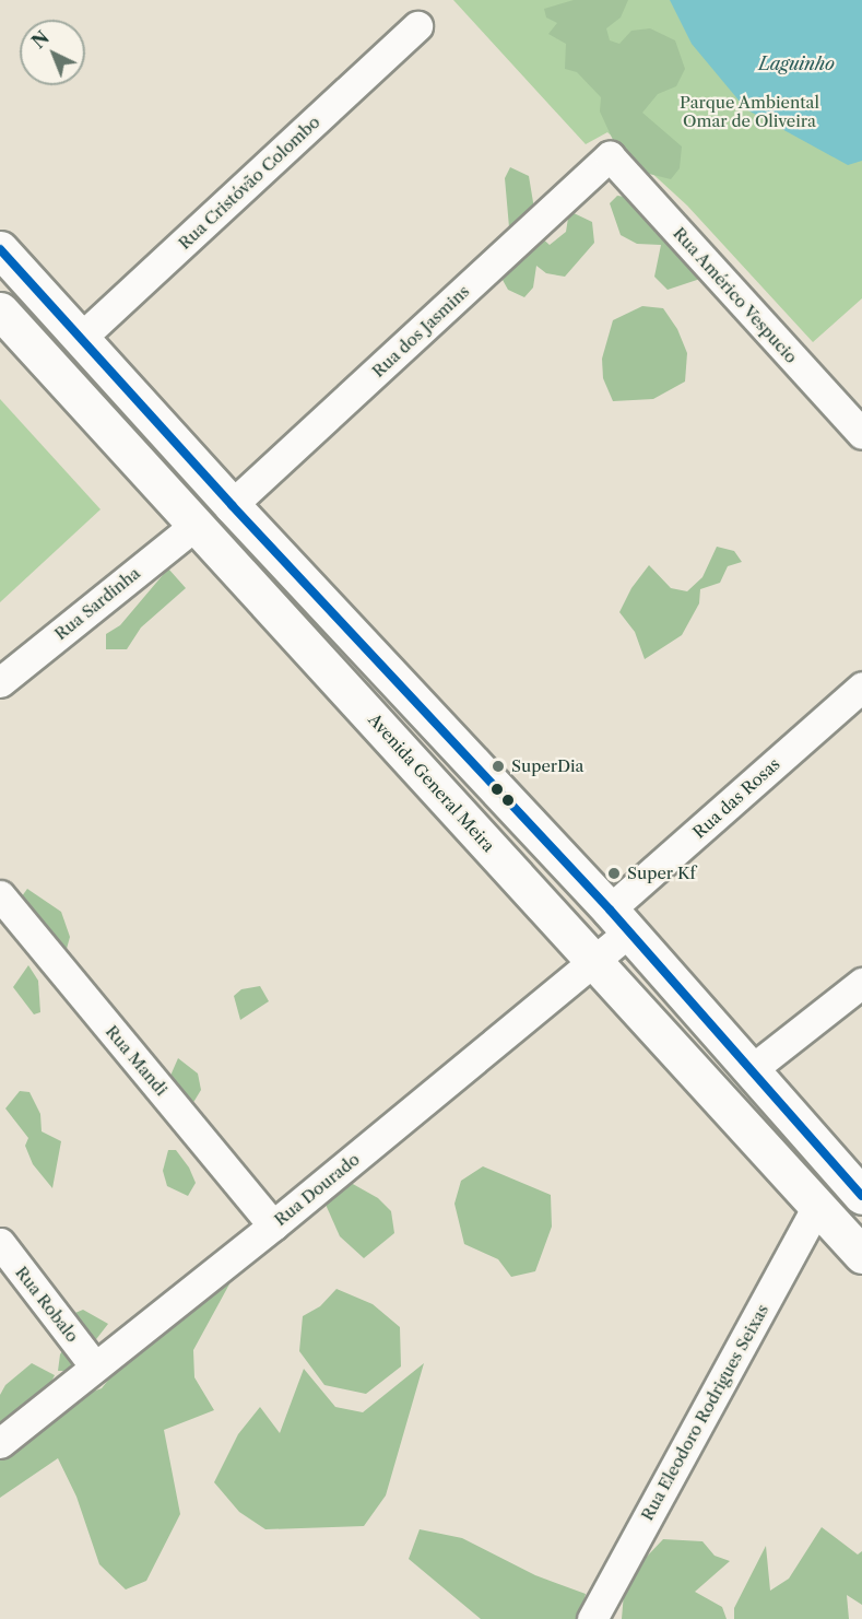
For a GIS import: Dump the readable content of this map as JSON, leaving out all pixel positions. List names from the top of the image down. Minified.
{"streets":{"main road":["Avenida General Meira"],"street":["Rua Cristóvão Colombo","Rua Américo Vespucio","Rua dos Jasmins","Rua Sardinha","Rua das Rosas","Rua Mandi","Rua Dourado","Rua Robalo","Rua Eleodoro Rodrigues Seixas"]},"crossings":[["Rua Américo Vespucio","Rua dos Jasmins"],["Rua Sardinha","Avenida General Meira"],["Avenida General Meira","Rua Dourado"],["Avenida General Meira","Rua Eleodoro Rodrigues Seixas"],["Rua das Rosas","Rua Dourado"],["Rua Mandi","Rua Dourado"],["Rua Dourado","Rua Robalo"]],"water":["Laguinho"],"parks":["Parque Ambiental Omar de Oliveira"],"places":["SuperDia","Super Kf"],"north":"top left"}
